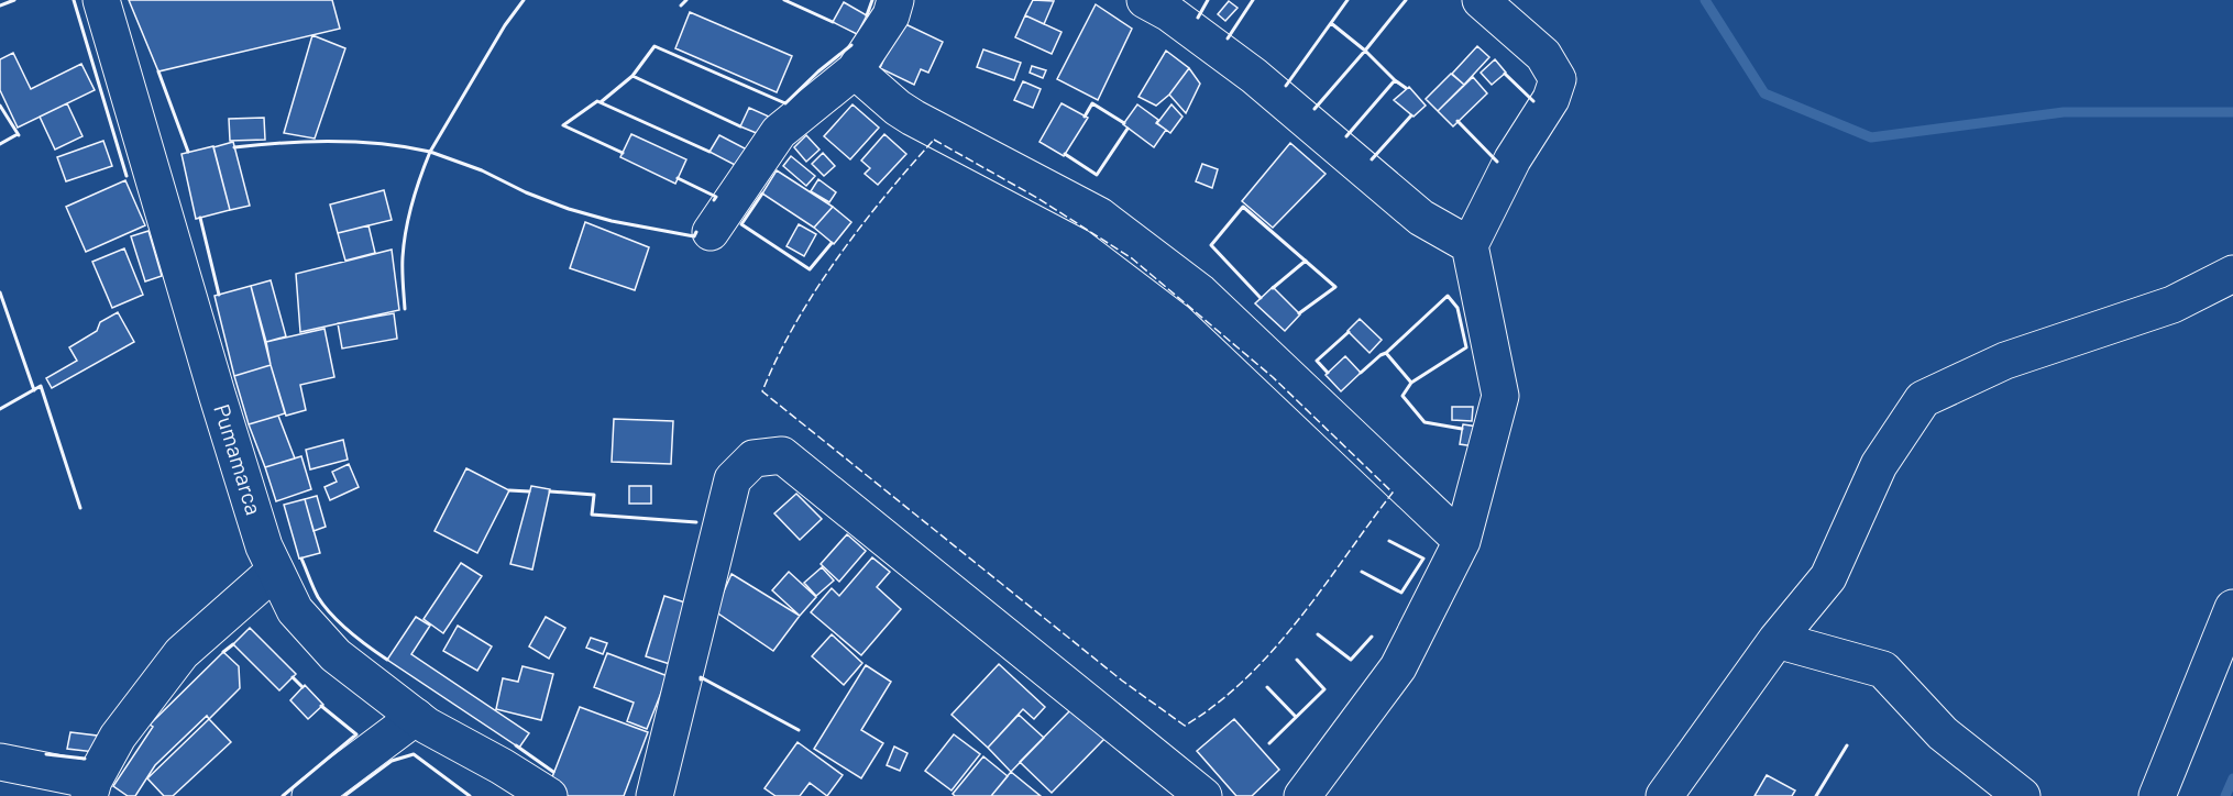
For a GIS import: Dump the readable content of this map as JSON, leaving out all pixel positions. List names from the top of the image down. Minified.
{"streets":{"street":["Pumamarca"]}}
